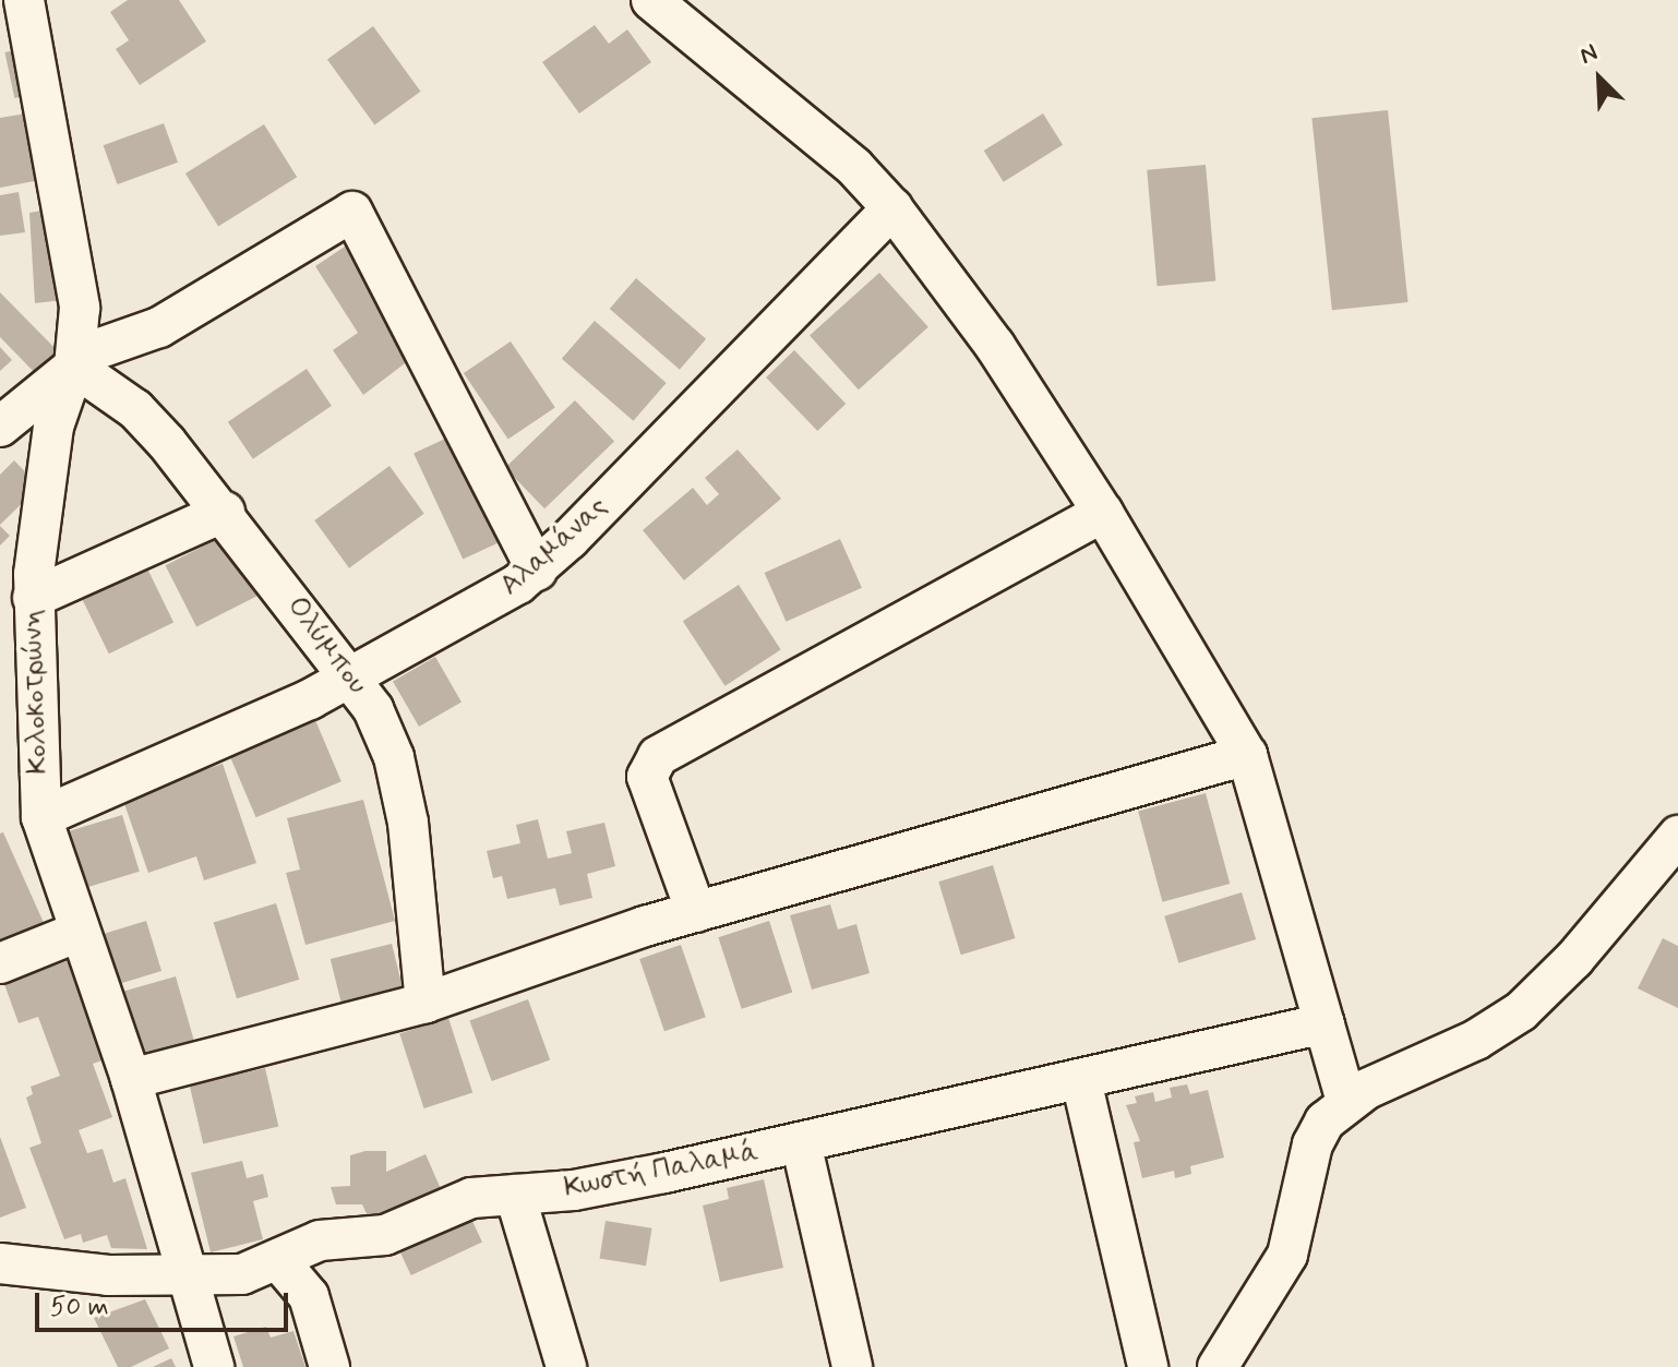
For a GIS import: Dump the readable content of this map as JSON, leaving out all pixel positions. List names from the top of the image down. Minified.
{"streets":{"street":["Αλαμάνας","Ολύμπου","Κολοκοτρώνη","Κωστή Παλαμά"]},"crossings":[["Αλαμάνας","Ολύμπου"],["Αλαμάνας","Κολοκοτρώνη"],["Ολύμπου","Κολοκοτρώνη"],["Κολοκοτρώνη","Κωστή Παλαμά"]],"scale_bar":"50 m","north":"top left"}
